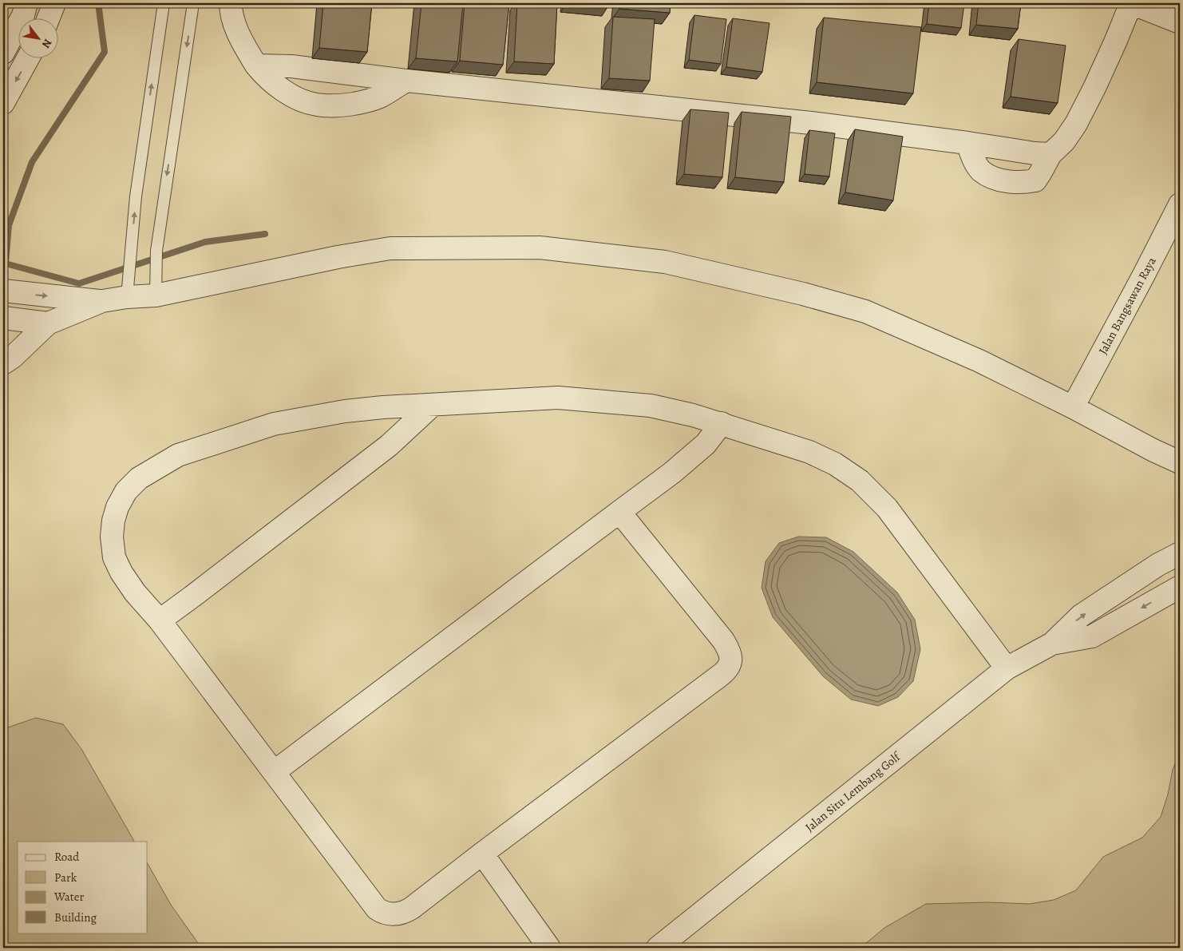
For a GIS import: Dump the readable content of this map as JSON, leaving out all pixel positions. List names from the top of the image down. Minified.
{"streets":{"street":["Jalan Bangsawan Raya","Jalan Situ Lembang Golf"]},"legend":["Road","Park","Water","Building"],"north":"bottom right"}
